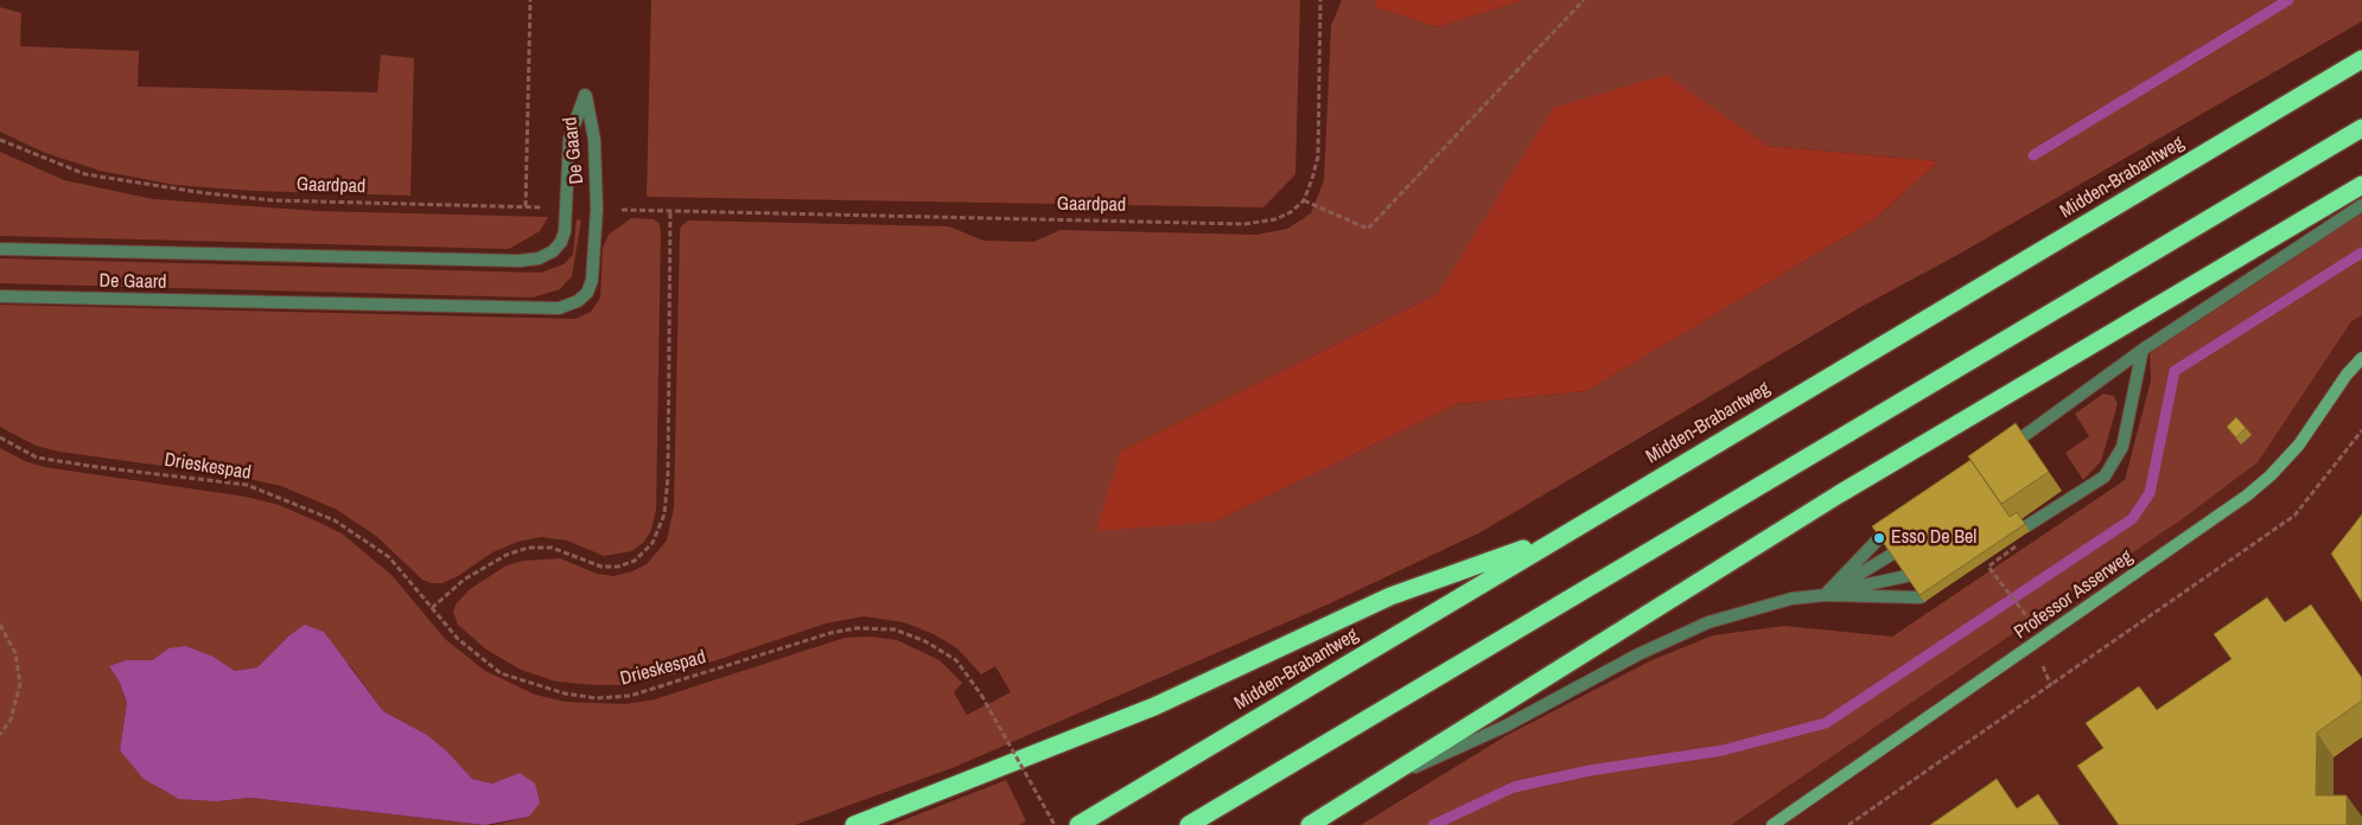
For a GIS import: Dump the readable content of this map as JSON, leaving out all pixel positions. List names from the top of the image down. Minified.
{"streets":{"highway":["Midden-Brabantweg"],"street":["De Gaard","Professor Asserweg"],"path":["Gaardpad","Drieskespad"]},"crossings":[["De Gaard","Gaardpad"]],"places":["Esso De Bel"]}
